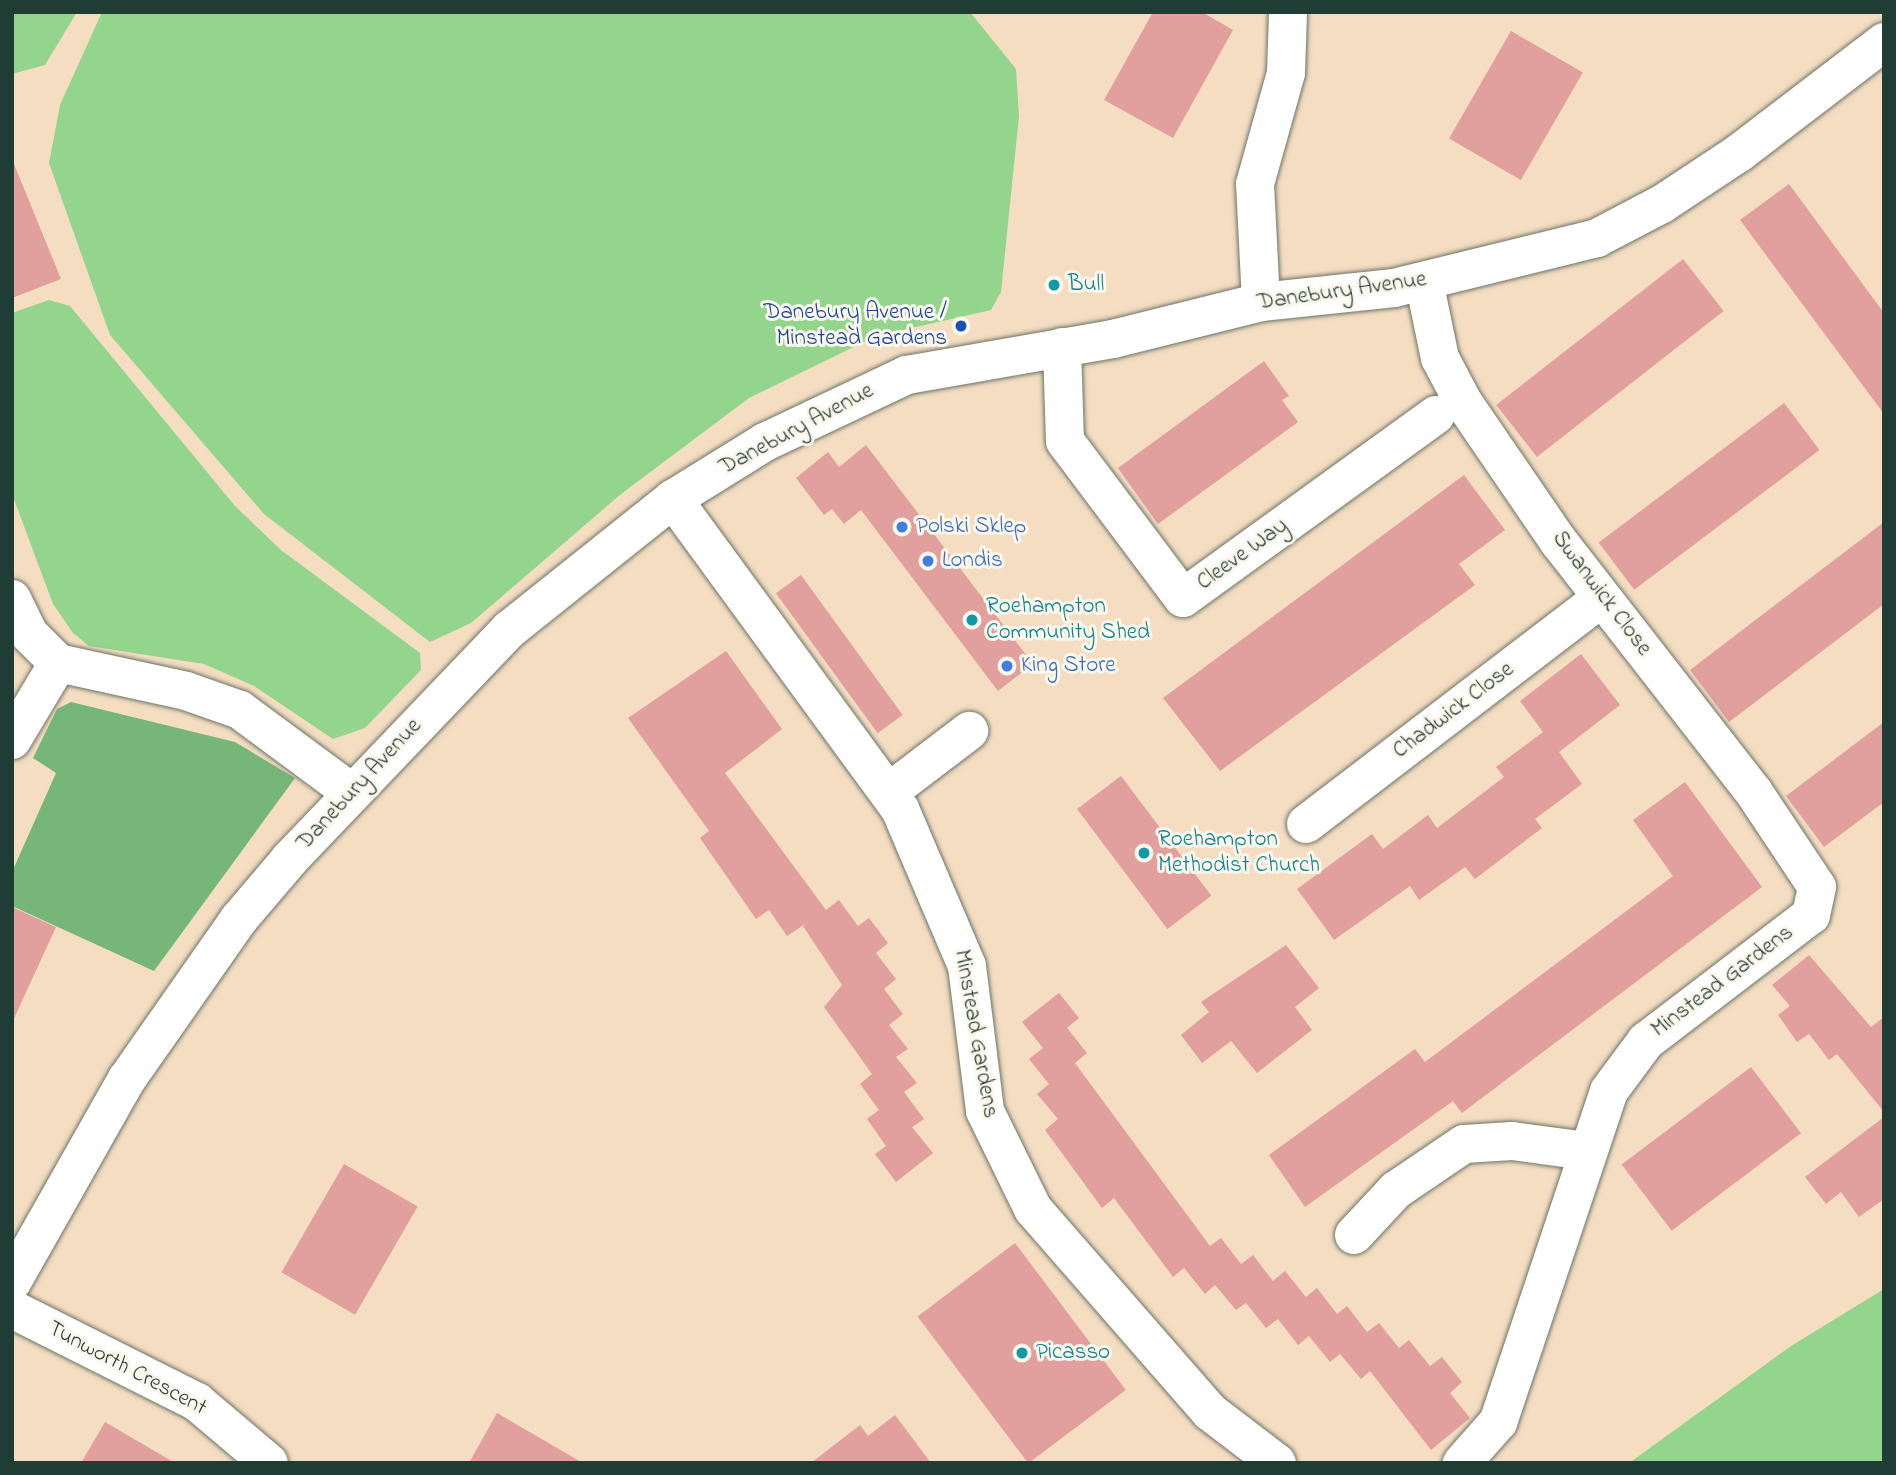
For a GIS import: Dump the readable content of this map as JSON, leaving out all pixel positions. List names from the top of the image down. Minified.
{"streets":{"street":["Danebury Avenue","Cleeve Way","Swanwick Close","Chadwick Close","Minstead Gardens","Tunworth Crescent"]},"crossings":[["Danebury Avenue","Cleeve Way"],["Danebury Avenue","Swanwick Close"],["Danebury Avenue","Minstead Gardens"],["Swanwick Close","Chadwick Close"],["Swanwick Close","Minstead Gardens"]],"places":["Bull","Danebury Avenue / Minstead Gardens","Polski Sklep","Londis","Roehampton Community Shed","King Store","Roehampton Methodist Church","Picasso"]}
